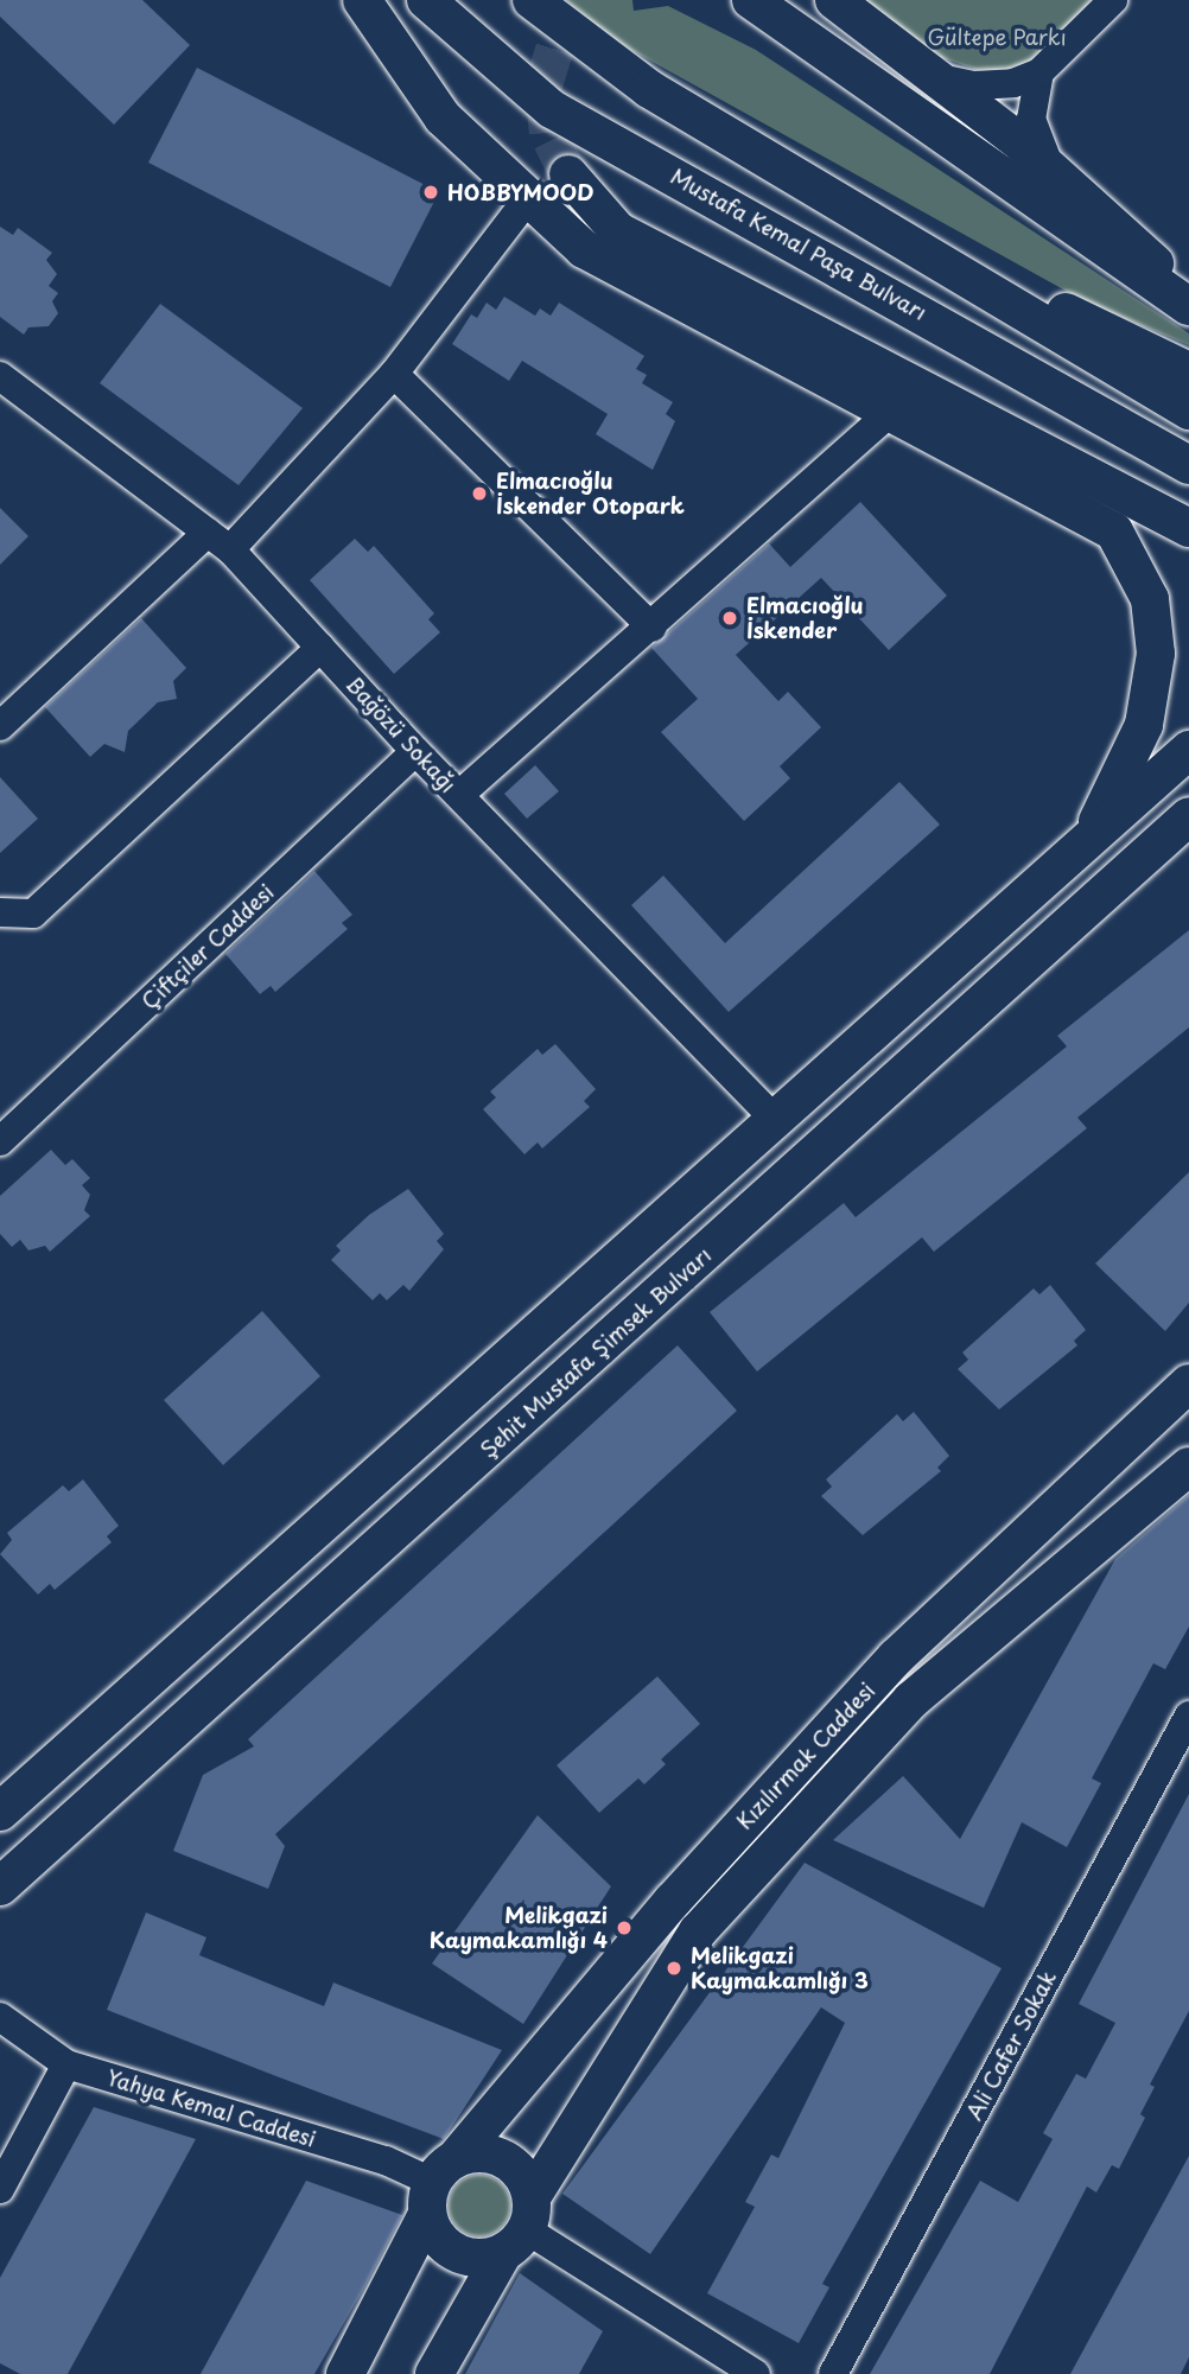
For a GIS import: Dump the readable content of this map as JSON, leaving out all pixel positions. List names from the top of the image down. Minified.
{"streets":{"main road":["Mustafa Kemal Paşa Bulvarı","Şehit Mustafa Şimsek Bulvarı","Kızılırmak Caddesi"],"street":["Bağözü Sokağı","Çiftçiler Caddesi","Ali Cafer Sokak","Yahya Kemal Caddesi"]},"crossings":[["Bağözü Sokağı","Çiftçiler Caddesi"],["Kızılırmak Caddesi","Yahya Kemal Caddesi"]],"parks":["Gültepe Parkı"],"places":["HOBBYMOOD","Elmacıoğlu İskender Otopark","Elmacıoğlu İskender","Melikgazi Kaymakamlığı 4","Melikgazi Kaymakamlığı 3"]}
